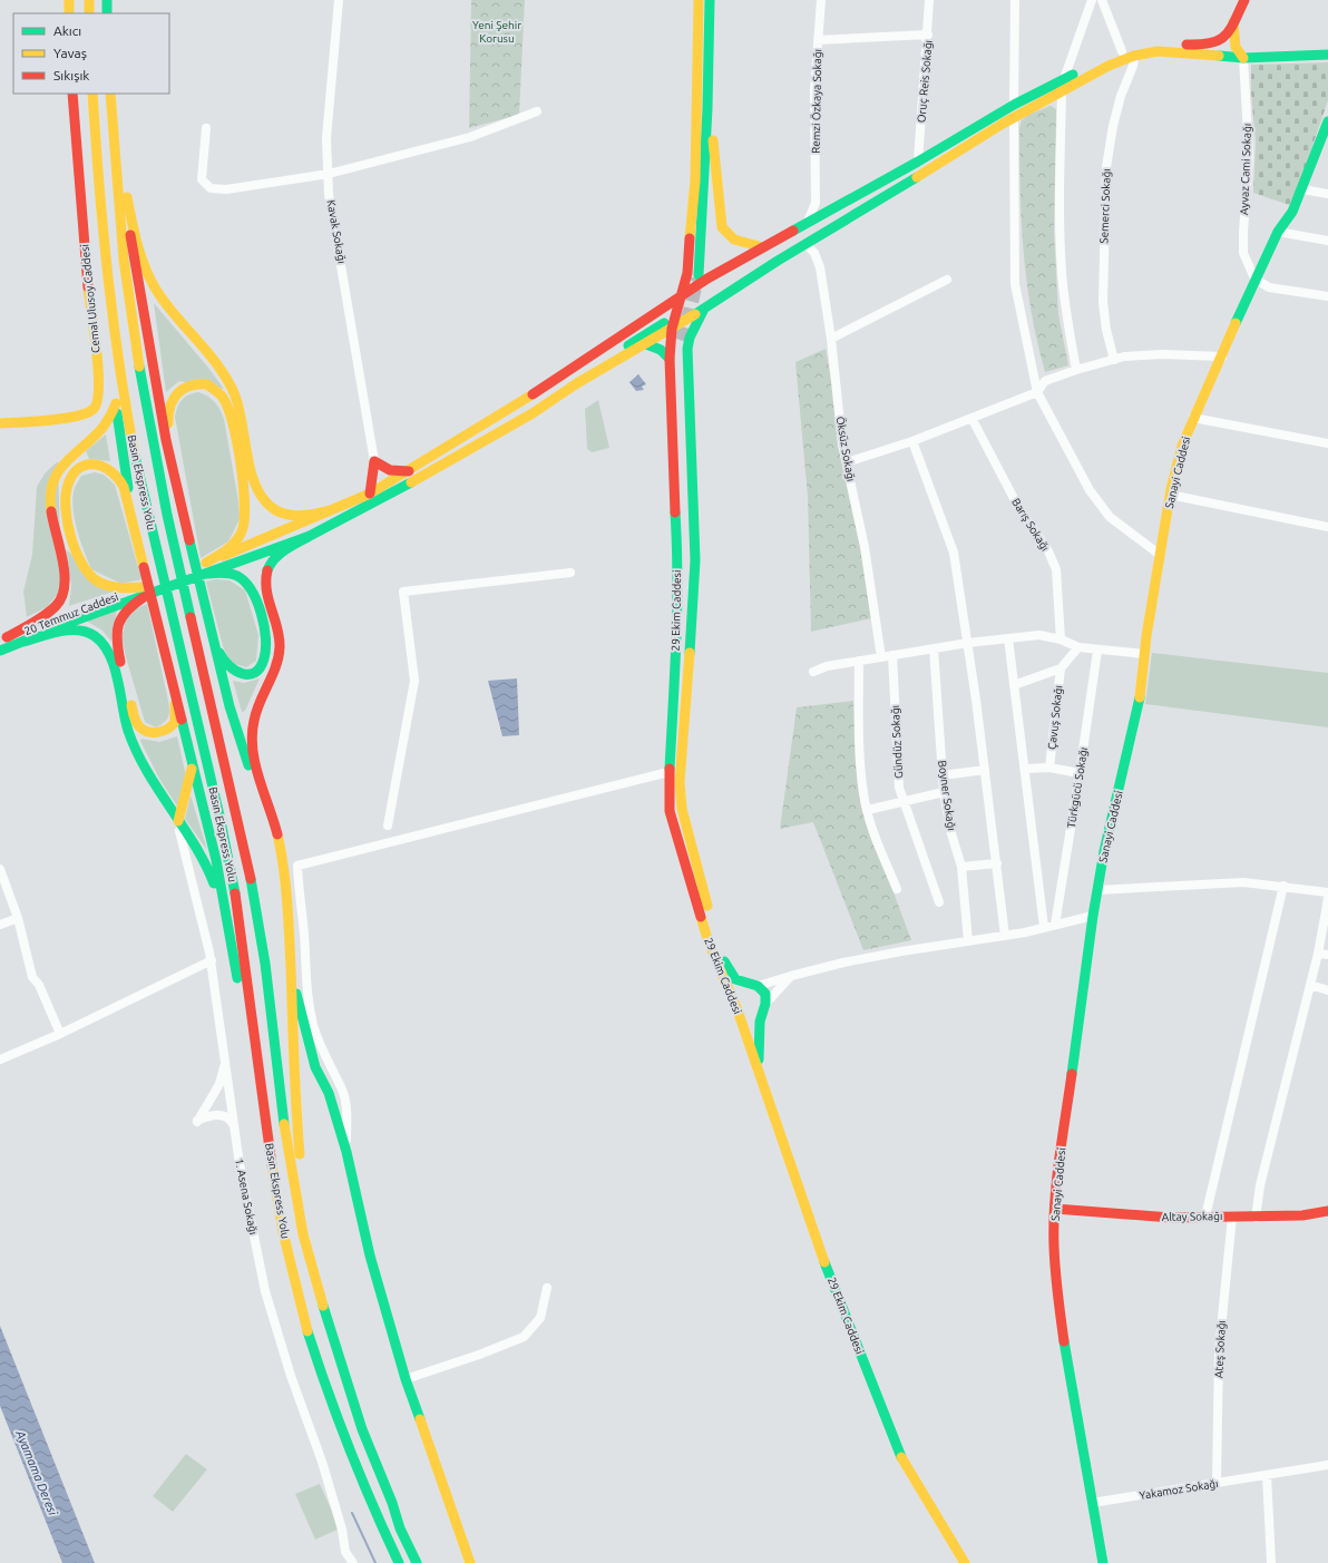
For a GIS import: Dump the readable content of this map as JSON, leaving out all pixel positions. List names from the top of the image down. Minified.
{"streets":{"main road":["Cemal Ulusoy Caddesi","Sanayi Caddesi","Basın Ekspress Yolu","29 Ekim Caddesi","20 Temmuz Caddesi","Altay Sokağı"],"street":["Oruç Reis Sokağı","Remzi Özkaya Sokağı","Ayvaz Cami Sokağı","Semerci Sokağı","Kavak Sokağı","Öksüz Sokağı","Barış Sokağı","Çavuş Sokağı","Gündüz Sokağı","Türkgücü Sokağı","Boyner Sokağı","1. Asena Sokağı","Ateş Sokağı","Yakamoz Sokağı"]},"crossings":[["Ayvaz Cami Sokağı","Sanayi Caddesi"],["Sanayi Caddesi","Altay Sokağı"],["Sanayi Caddesi","Yakamoz Sokağı"],["Altay Sokağı","Ateş Sokağı"],["Ateş Sokağı","Yakamoz Sokağı"]],"water":["Ayamama Deresi"],"parks":["Yeni Şehir Korusu"],"legend":["Akıcı","Yavaş","Sıkışık"]}
